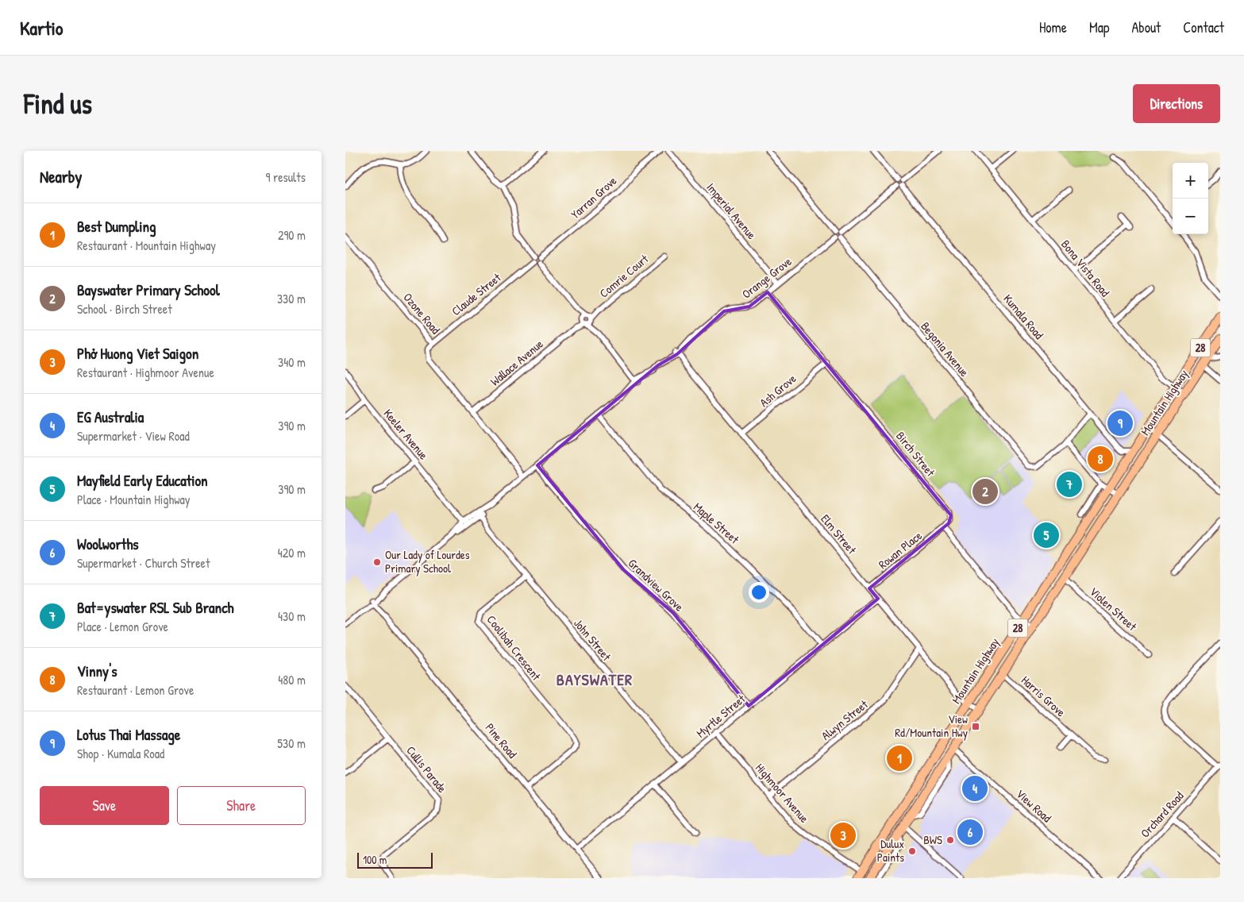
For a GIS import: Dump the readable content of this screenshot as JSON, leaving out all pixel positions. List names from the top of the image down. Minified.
{"streets":{"main road":["28","Mountain Highway"],"street":["Yarran Grove","Imperial Avenue","Bona Vista Road","Comrie Court","Orange Grove","Claude Street","Ozone Road","Kumala Road","Begonia Avenue","Wallace Avenue","Ash Grove","Keeler Avenue","Birch Street","Maple Street","Elm Street","Rowan Place","Grandview Grove","Violen Street","John Street","Coolibah Crescent","Harris Grove","Myrtle Street","Alwyn Street","Pine Road","Cullis Parade","Highmoor Avenue","View Road","Orchard Road"]},"crossings":[["Imperial Avenue","Orange Grove"],["Bona Vista Road","Mountain Highway"],["Comrie Court","Wallace Avenue"],["Orange Grove","Ozone Road"],["Orange Grove","Kumala Road"],["Orange Grove","Begonia Avenue"],["Orange Grove","Keeler Avenue"],["Orange Grove","Birch Street"],["Orange Grove","Maple Street"],["Orange Grove","Elm Street"],["Orange Grove","Grandview Grove"],["Orange Grove","John Street"],["Orange Grove","Pine Road"],["Claude Street","Ozone Road"],["Ozone Road","Wallace Avenue"],["Kumala Road","Mountain Highway"],["Ash Grove","Birch Street"],["Ash Grove","Elm Street"],["Mountain Highway","Elm Street"],["Mountain Highway","Violen Street"],["Mountain Highway","Harris Grove"],["Mountain Highway","Highmoor Avenue"],["Mountain Highway","View Road"],["Birch Street","Rowan Place"],["Maple Street","Myrtle Street"],["Elm Street","Rowan Place"],["Elm Street","Myrtle Street"],["Elm Street","Alwyn Street"],["Grandview Grove","Myrtle Street"],["John Street","Coolibah Crescent"],["John Street","Myrtle Street"],["Coolibah Crescent","Pine Road"],["Myrtle Street","Pine Road"],["Myrtle Street","Highmoor Avenue"],["Alwyn Street","Highmoor Avenue"]],"districts":["BAYSWATER"],"places":{"other":["Our Lady of Lourdes Primary School","BWS","Dulux Paints"],"transit":["View Rd/Mountain Hwy"]},"scale_bar":"100 m","page":{"header":"Kartio","nav":["Home","Map","About","Contact"],"buttons":["Directions",["Save","Share"]],"title":"Find us","heading":["Nearby","9 results"],"map_buttons":["+","−"],"list":[{"mark":"1","name":"Best Dumpling","note":"Restaurant · Mountain Highway","value":"290 m"},{"mark":"2","name":"Bayswater Primary School","note":"School · Birch Street","value":"330 m"},{"mark":"3","name":"Phở Huong Viet Saigon","note":"Restaurant · Highmoor Avenue","value":"340 m"},{"mark":"4","name":"EG Australia","note":"Supermarket · View Road","value":"390 m"},{"mark":"5","name":"Mayfield Early Education","note":"Place · Mountain Highway","value":"390 m"},{"mark":"6","name":"Woolworths","note":"Supermarket · Church Street","value":"420 m"},{"mark":"7","name":"Bat=yswater RSL Sub Branch","note":"Place · Lemon Grove","value":"430 m"},{"mark":"8","name":"Vinny's","note":"Restaurant · Lemon Grove","value":"480 m"},{"mark":"9","name":"Lotus Thai Massage","note":"Shop · Kumala Road","value":"530 m"}],"pins":["9","8","7","2","5","1","4","6","3"],"scale":"100 m"}}
